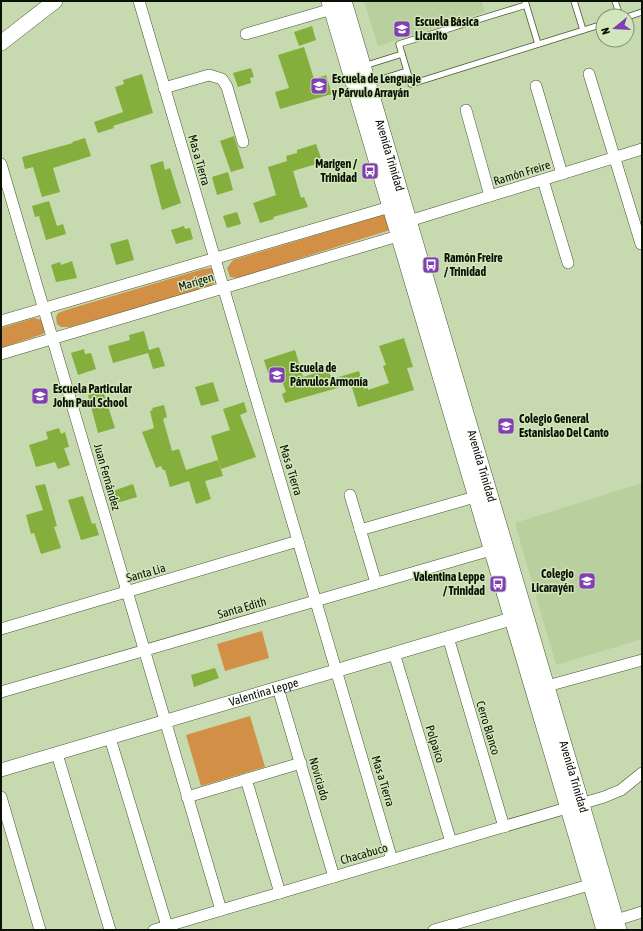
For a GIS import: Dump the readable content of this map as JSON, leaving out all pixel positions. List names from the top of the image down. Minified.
{"streets":{"main road":["Avenida Trinidad"],"street":["Mas a Tierra","Ramón Freire","Marigen","Juan Fernández","Santa Lia","Santa Edith","Valentina Leppe","Cerro Blanco","Polpaico","Noviciado","Chacabuco"]},"crossings":[["Avenida Trinidad","Ramón Freire"],["Avenida Trinidad","Marigen"],["Avenida Trinidad","Santa Edith"],["Avenida Trinidad","Valentina Leppe"],["Avenida Trinidad","Chacabuco"],["Mas a Tierra","Marigen"],["Mas a Tierra","Santa Lia"],["Mas a Tierra","Santa Edith"],["Mas a Tierra","Valentina Leppe"],["Mas a Tierra","Chacabuco"],["Marigen","Juan Fernández"],["Juan Fernández","Santa Lia"],["Juan Fernández","Santa Edith"],["Juan Fernández","Valentina Leppe"],["Juan Fernández","Chacabuco"],["Valentina Leppe","Cerro Blanco"],["Valentina Leppe","Polpaico"],["Valentina Leppe","Noviciado"],["Cerro Blanco","Chacabuco"],["Polpaico","Chacabuco"],["Noviciado","Chacabuco"]],"places":{"school or university":["Escuela Básica Licarito","Escuela de Lenguaje y Párvulo Arrayán","Escuela de Párvulos Armonía","Escuela Particular John Paul School","Colegio General Estanislao Del Canto","Colegio Licarayén"],"bus stop":["Marigen / Trinidad","Ramón Freire / Trinidad","Valentina Leppe / Trinidad"]},"north":"left"}
